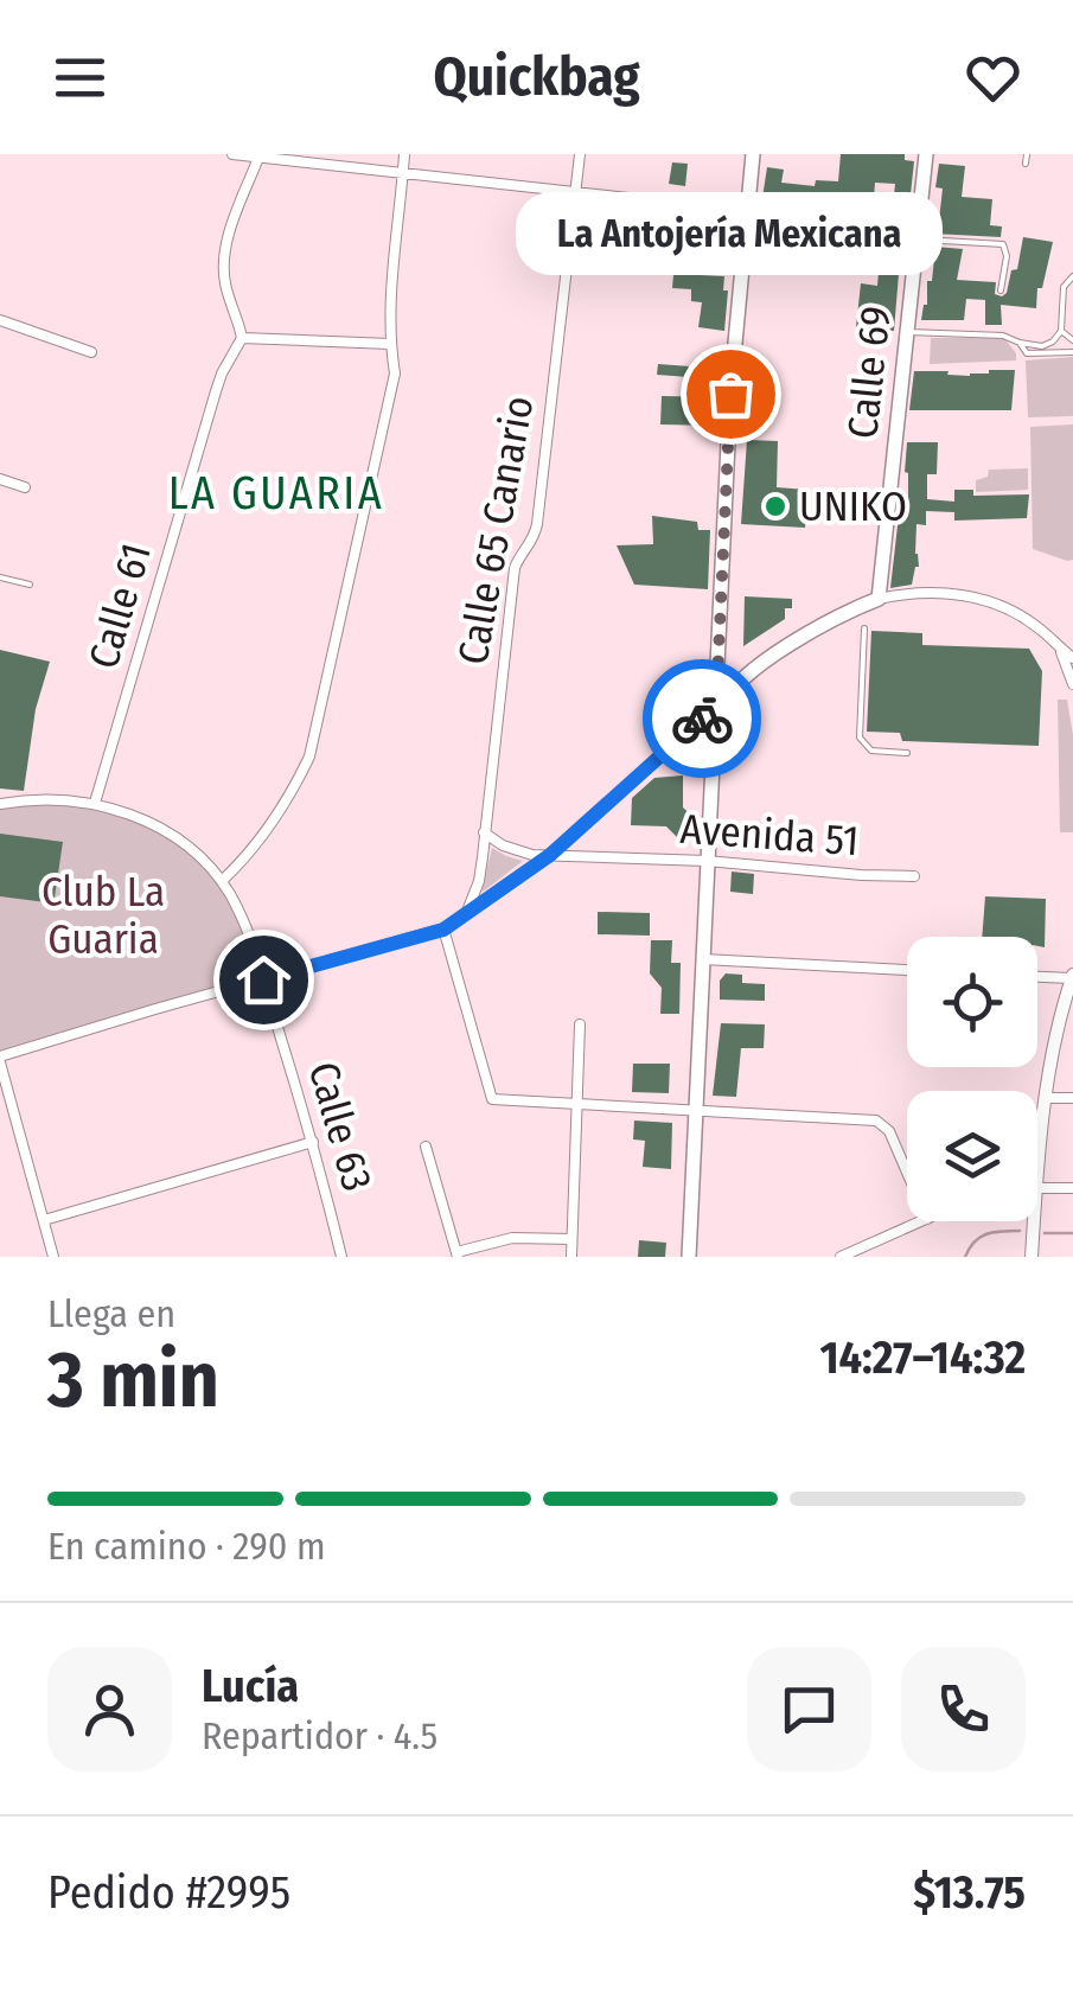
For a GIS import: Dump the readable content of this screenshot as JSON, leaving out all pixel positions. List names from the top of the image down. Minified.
{"streets":{"main road":["Calle 69"],"street":["Calle 65 Canario","Calle 61","Avenida 51","Calle 63"]},"crossings":[["Calle 65 Canario","Avenida 51"]],"districts":["LA GUARIA"],"parks":["Club La Guaria"],"places":["La Antojería Mexicana","UNIKO"],"page":{"header":"Quickbag","bubble":"La Antojería Mexicana","heading":["3 min","Llega en","14:27–14:32"],"panel":["Lucía","Repartidor · 4.5","Pedido #2995","$13.75"],"bar":"En camino · 290 m"}}
